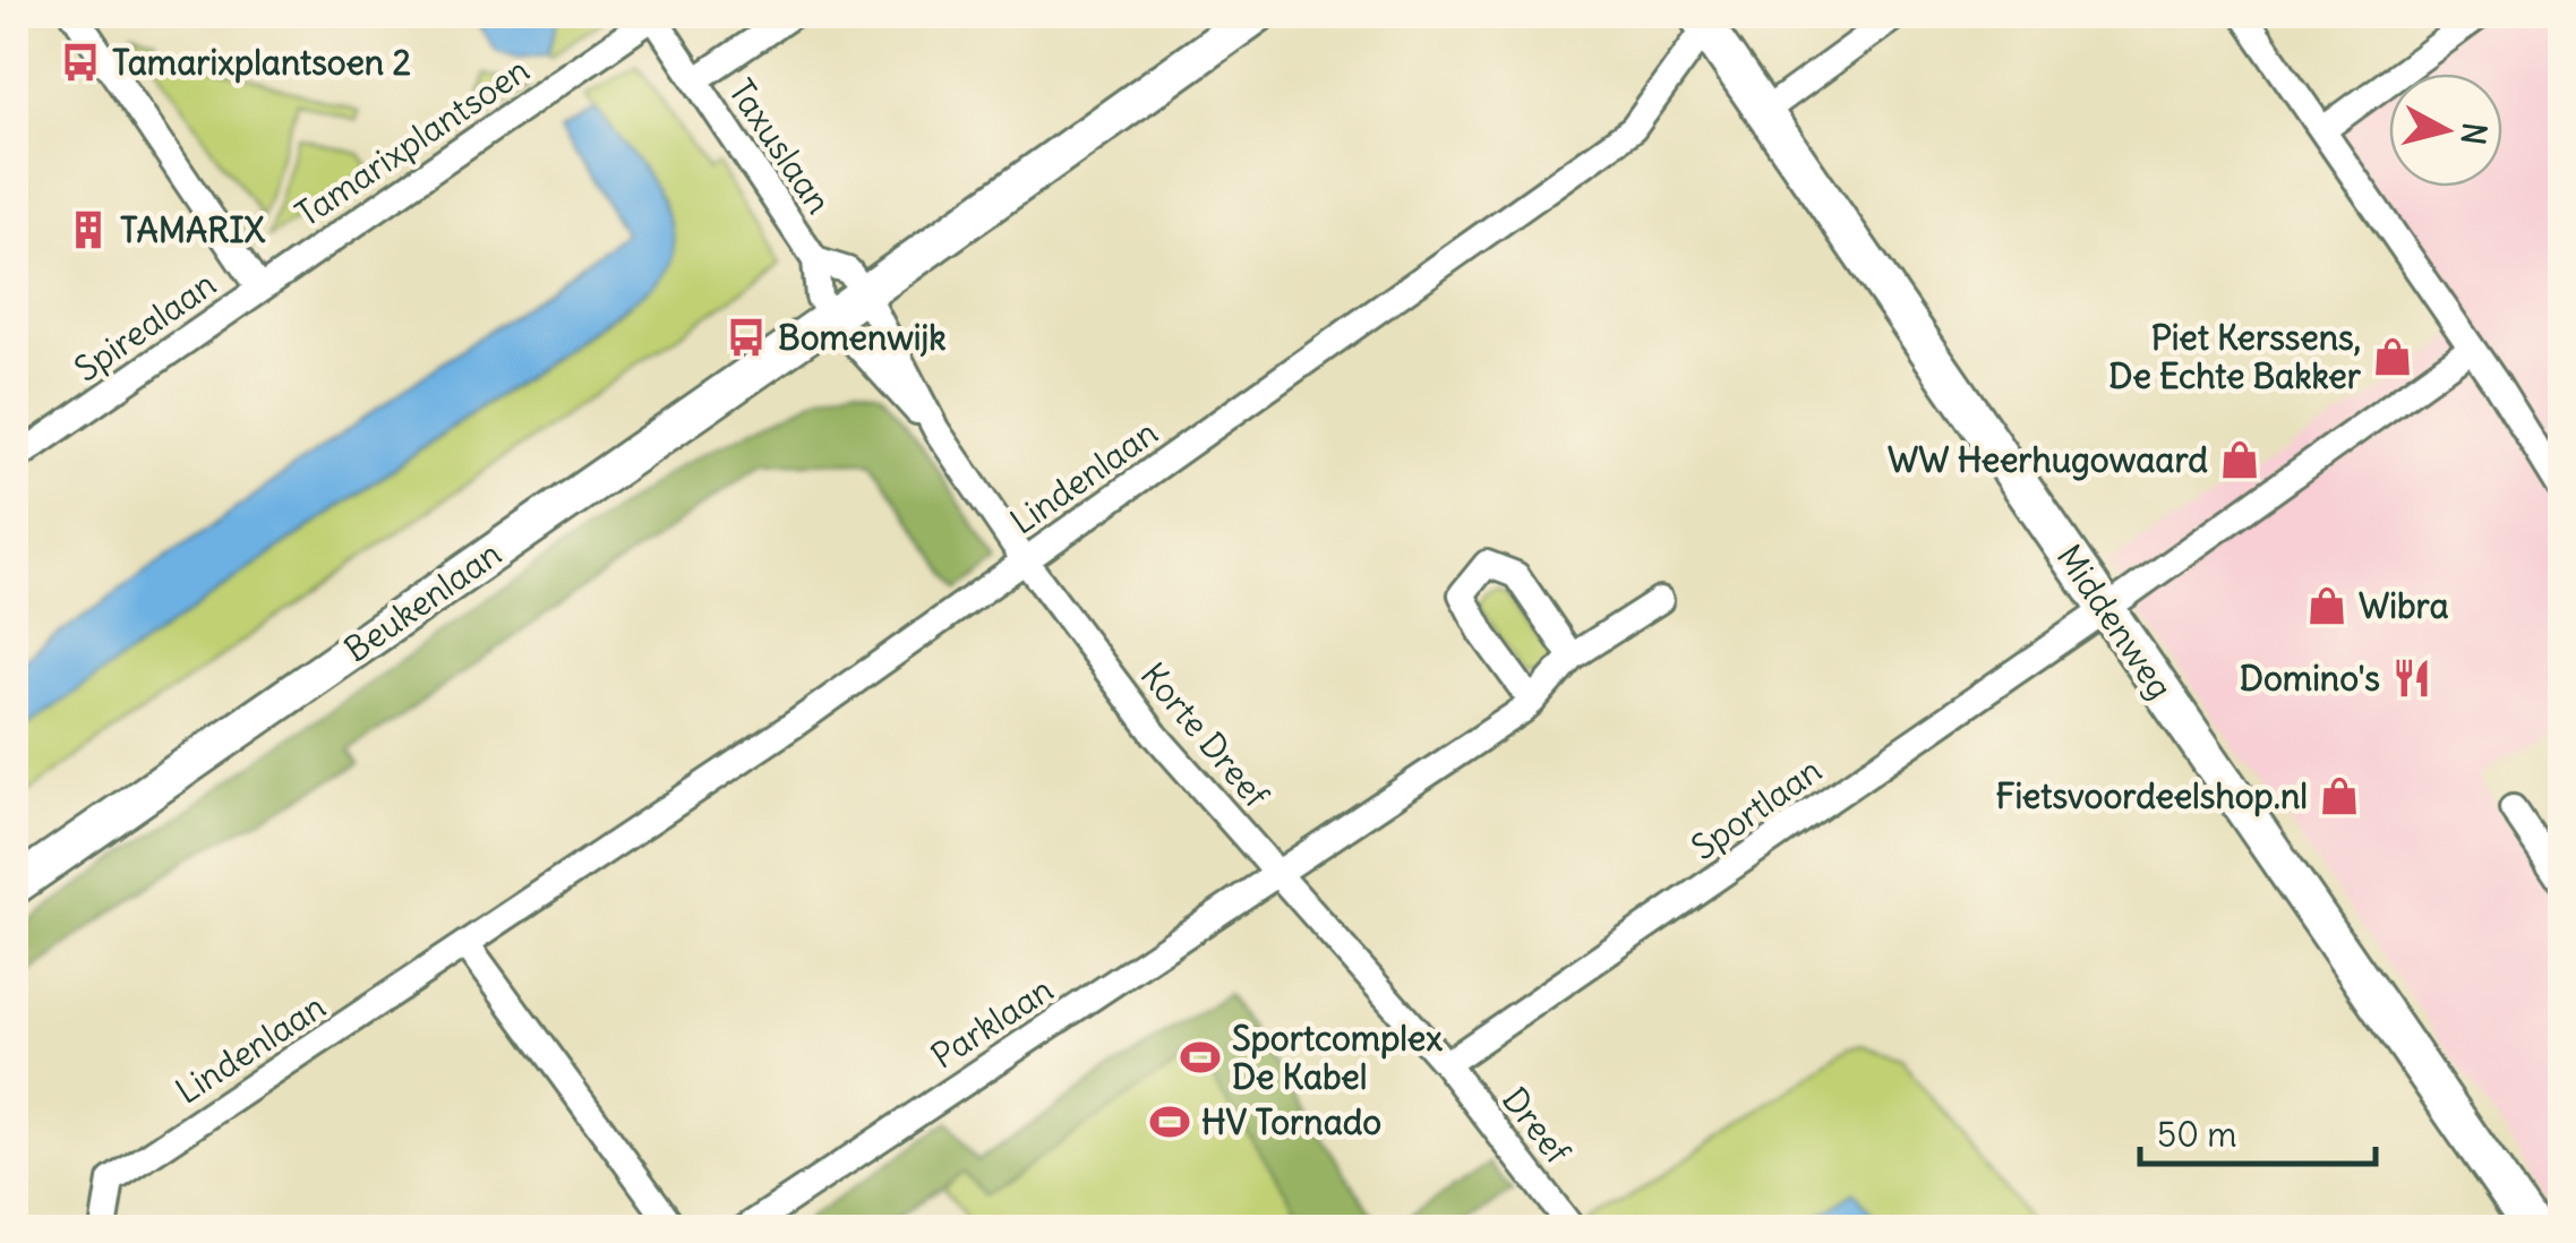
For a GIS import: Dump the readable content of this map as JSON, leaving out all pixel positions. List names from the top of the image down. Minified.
{"streets":{"street":["Tamarixplantsoen","Taxuslaan","Spirealaan","Lindenlaan","Beukenlaan","Middenweg","Korte Dreef","Sportlaan","Parklaan","Dreef"]},"crossings":[["Tamarixplantsoen","Taxuslaan"],["Tamarixplantsoen","Spirealaan"],["Taxuslaan","Beukenlaan"],["Taxuslaan","Korte Dreef"],["Lindenlaan","Middenweg"],["Lindenlaan","Korte Dreef"],["Beukenlaan","Korte Dreef"],["Middenweg","Sportlaan"],["Korte Dreef","Sportlaan"],["Korte Dreef","Parklaan"],["Korte Dreef","Dreef"],["Sportlaan","Dreef"]],"places":{"bus stop":["Tamarixplantsoen 2","Bomenwijk"],"building":["TAMARIX"],"shop":["Piet Kerssens, De Echte Bakker","WW Heerhugowaard","Wibra","Fietsvoordeelshop.nl"],"restaurant":["Domino's"],"sports":["Sportcomplex De Kabel","HV Tornado"]},"scale_bar":"50 m","north":"right"}
